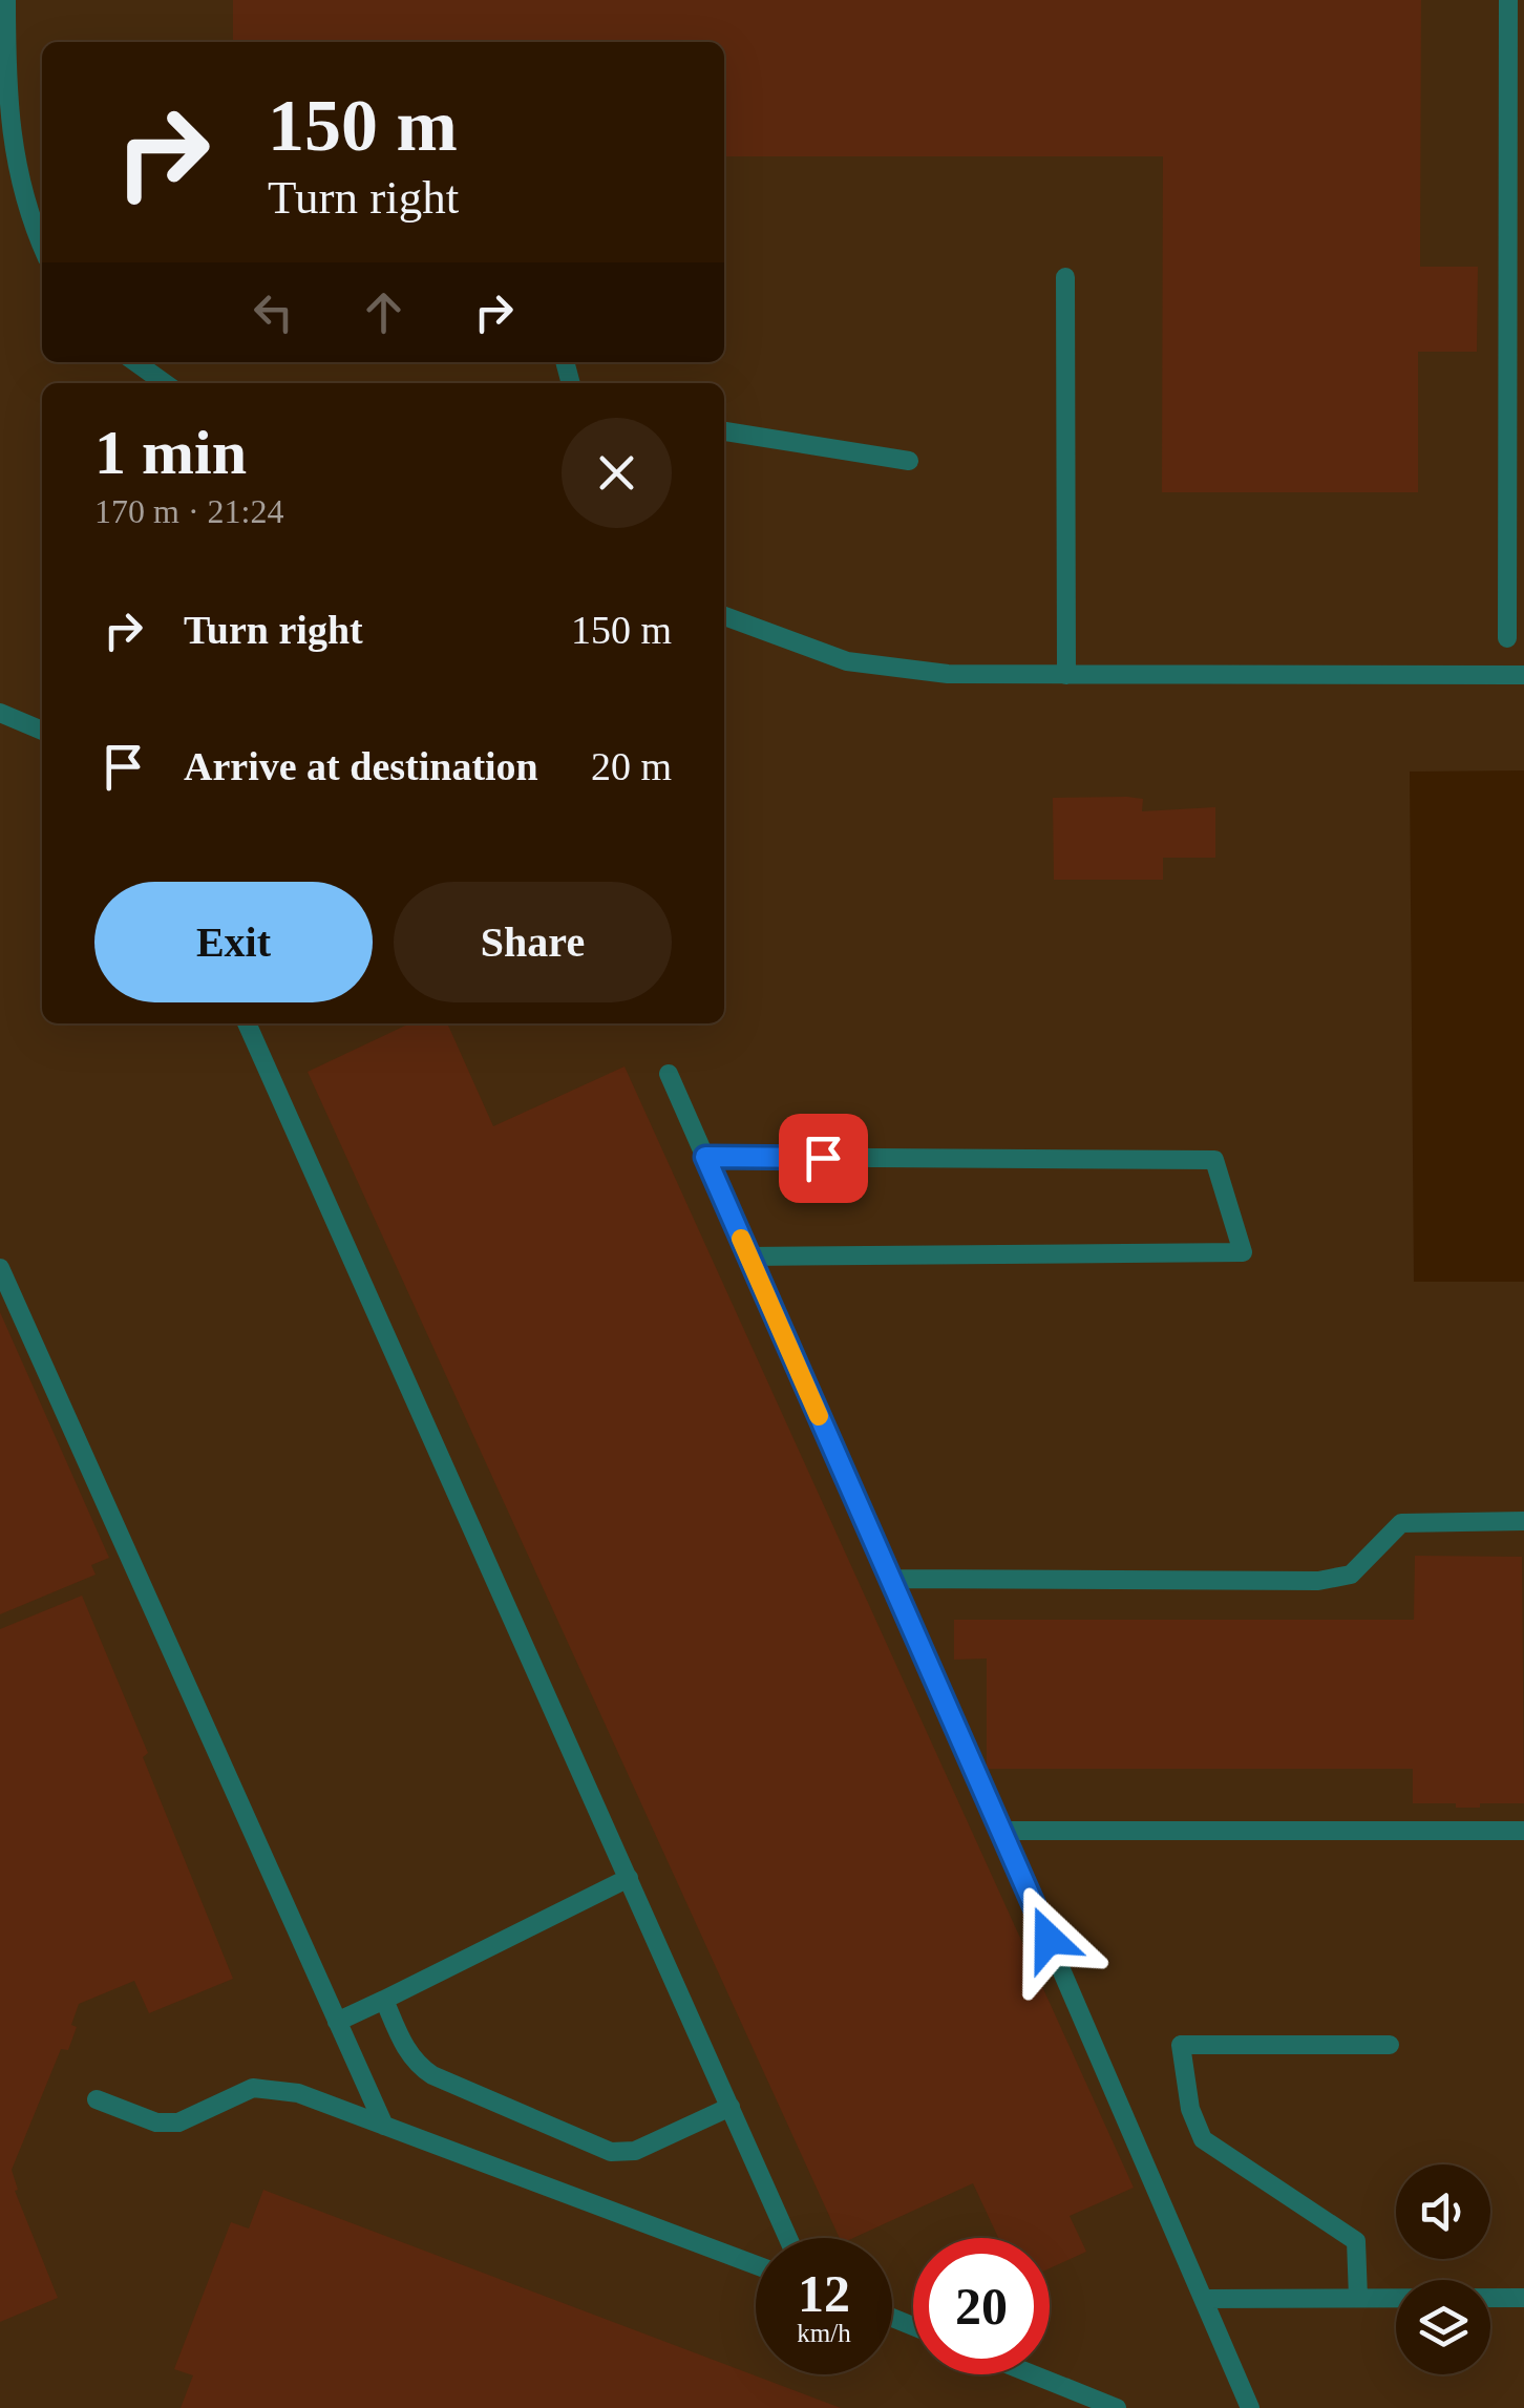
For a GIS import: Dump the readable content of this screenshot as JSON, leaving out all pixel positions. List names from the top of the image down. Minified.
{"page":{"turn":["150 m","Turn right"],"heading":["1 min","170 m · 21:24"],"list":[{"name":"Turn right","value":"150 m"},{"name":"Arrive at destination","value":"20 m"}],"buttons":["Exit","Share"],"speed":"12 km/h","limit":"20"}}
